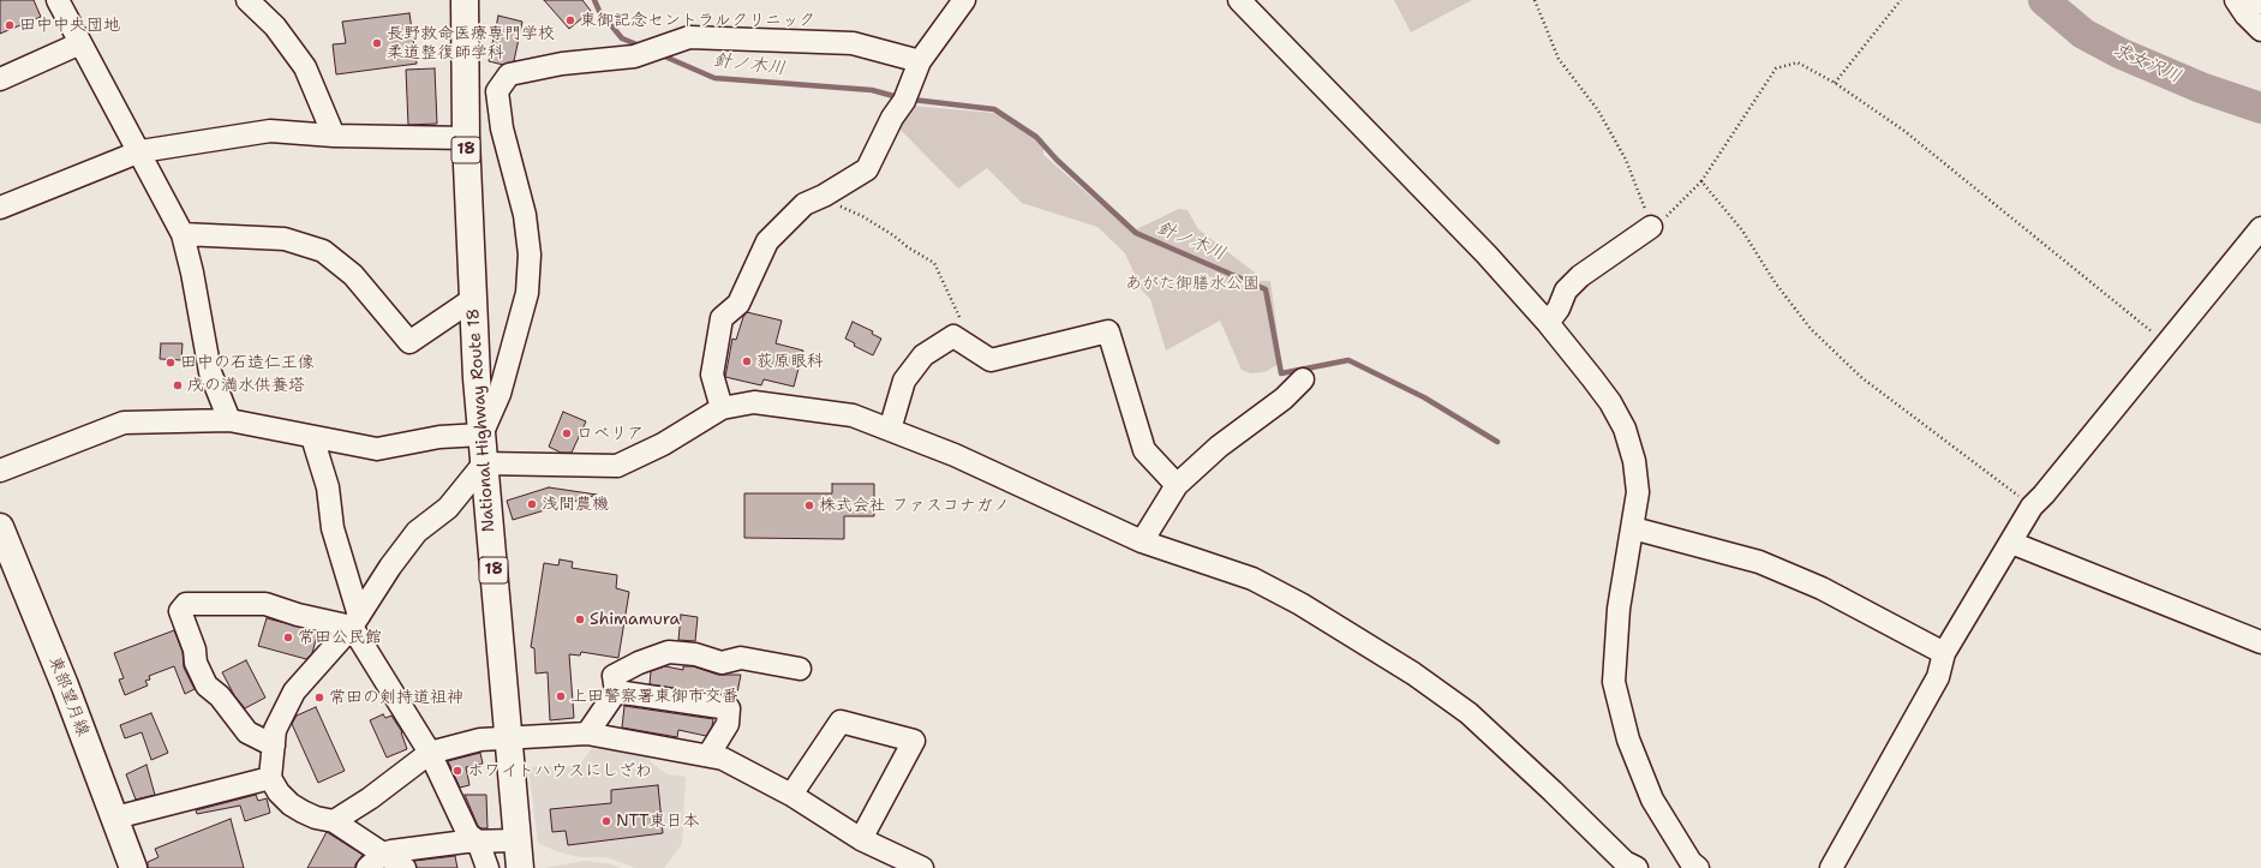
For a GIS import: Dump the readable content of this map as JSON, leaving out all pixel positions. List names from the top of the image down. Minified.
{"streets":{"main road":["18","National Highway Route 18","東部望月線"]},"water":["求女沢川","針ノ木川"],"parks":["あがた御膳水公園"],"places":["東御記念セントラルクリニック","田中中央団地","長野救命医療専門学校 柔道整復師学科","荻原眼科","田中の石造仁王像","戌の満水供養塔","ロベリア","浅間農機","株式会社 ファスコナガノ","Shimamura","常田公民館","上田警察署東御市交番","常田の剣持道祖神","ホワイトハウスにしざわ","NTT東日本"]}
